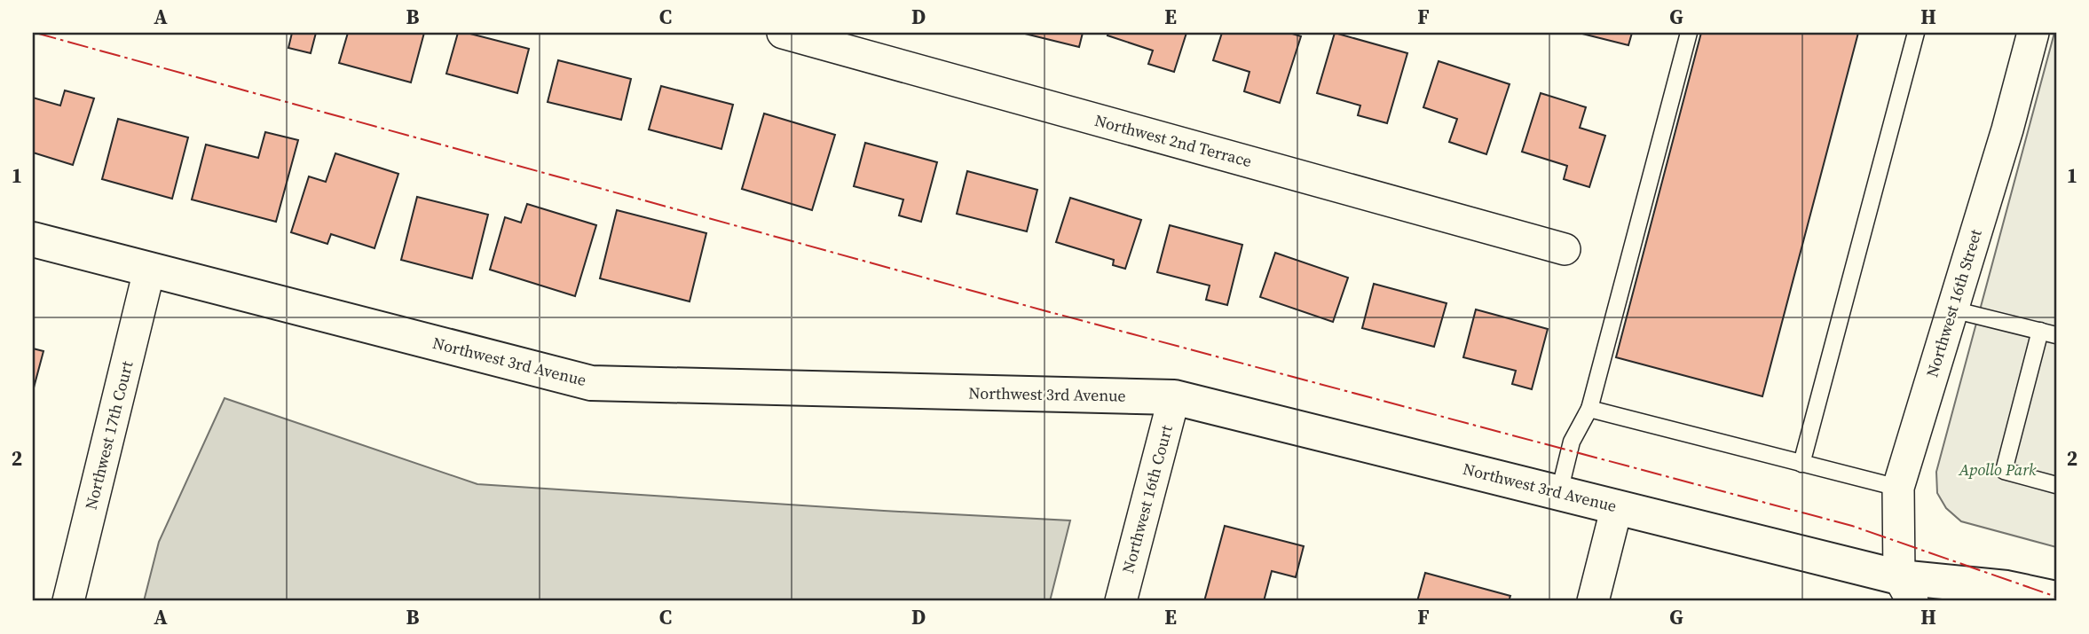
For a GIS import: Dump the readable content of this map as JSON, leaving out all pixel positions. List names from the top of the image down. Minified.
{"streets":{"street":["Northwest 2nd Terrace","Northwest 16th Street","Northwest 3rd Avenue","Northwest 17th Court","Northwest 16th Court"]},"crossings":[["Northwest 16th Street","Northwest 3rd Avenue"],["Northwest 3rd Avenue","Northwest 17th Court"],["Northwest 3rd Avenue","Northwest 16th Court"]],"parks":["Apollo Park"],"grid":{"columns":["A","B","C","D","E","F","G","H"],"rows":["1","2"]}}
